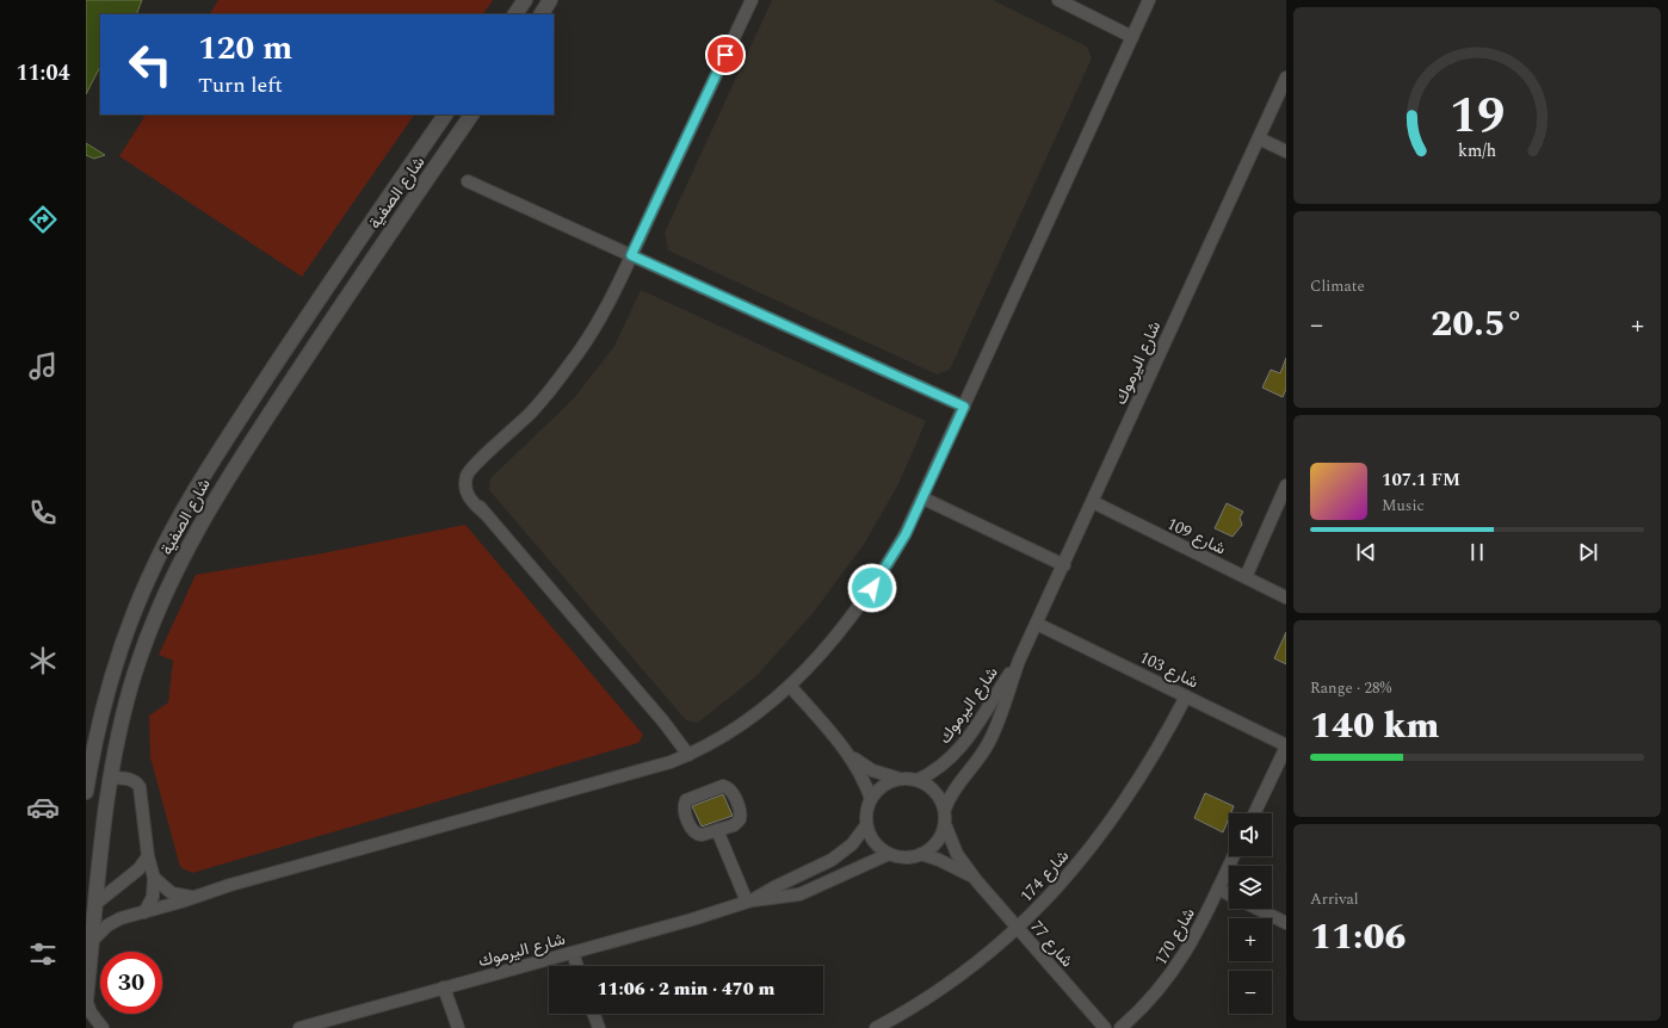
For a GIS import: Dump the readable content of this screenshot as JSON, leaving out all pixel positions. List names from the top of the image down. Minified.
{"streets":{"main road":["شارع الصفية"],"street":["شارع اليرموك","شارع 109","شارع 103","شارع 174","شارع 170","شارع 77"]},"crossings":[["شارع اليرموك","شارع 109"],["شارع اليرموك","شارع 103"],["شارع اليرموك","شارع 77"],["شارع 103","شارع 174"],["شارع 174","شارع 77"]],"page":{"tabs":"11:04","turn":["120 m","Turn left"],"tile":["Climate",["Range · 28%","140 km"],["Arrival","11:06"]],"heat":["−","20.5°","+"],"song":["107.1 FM","Music"],"map_buttons":["+","−"],"limit":"30","trip":"11:06 · 2 min · 470 m","gauge":["19","km/h"]}}
